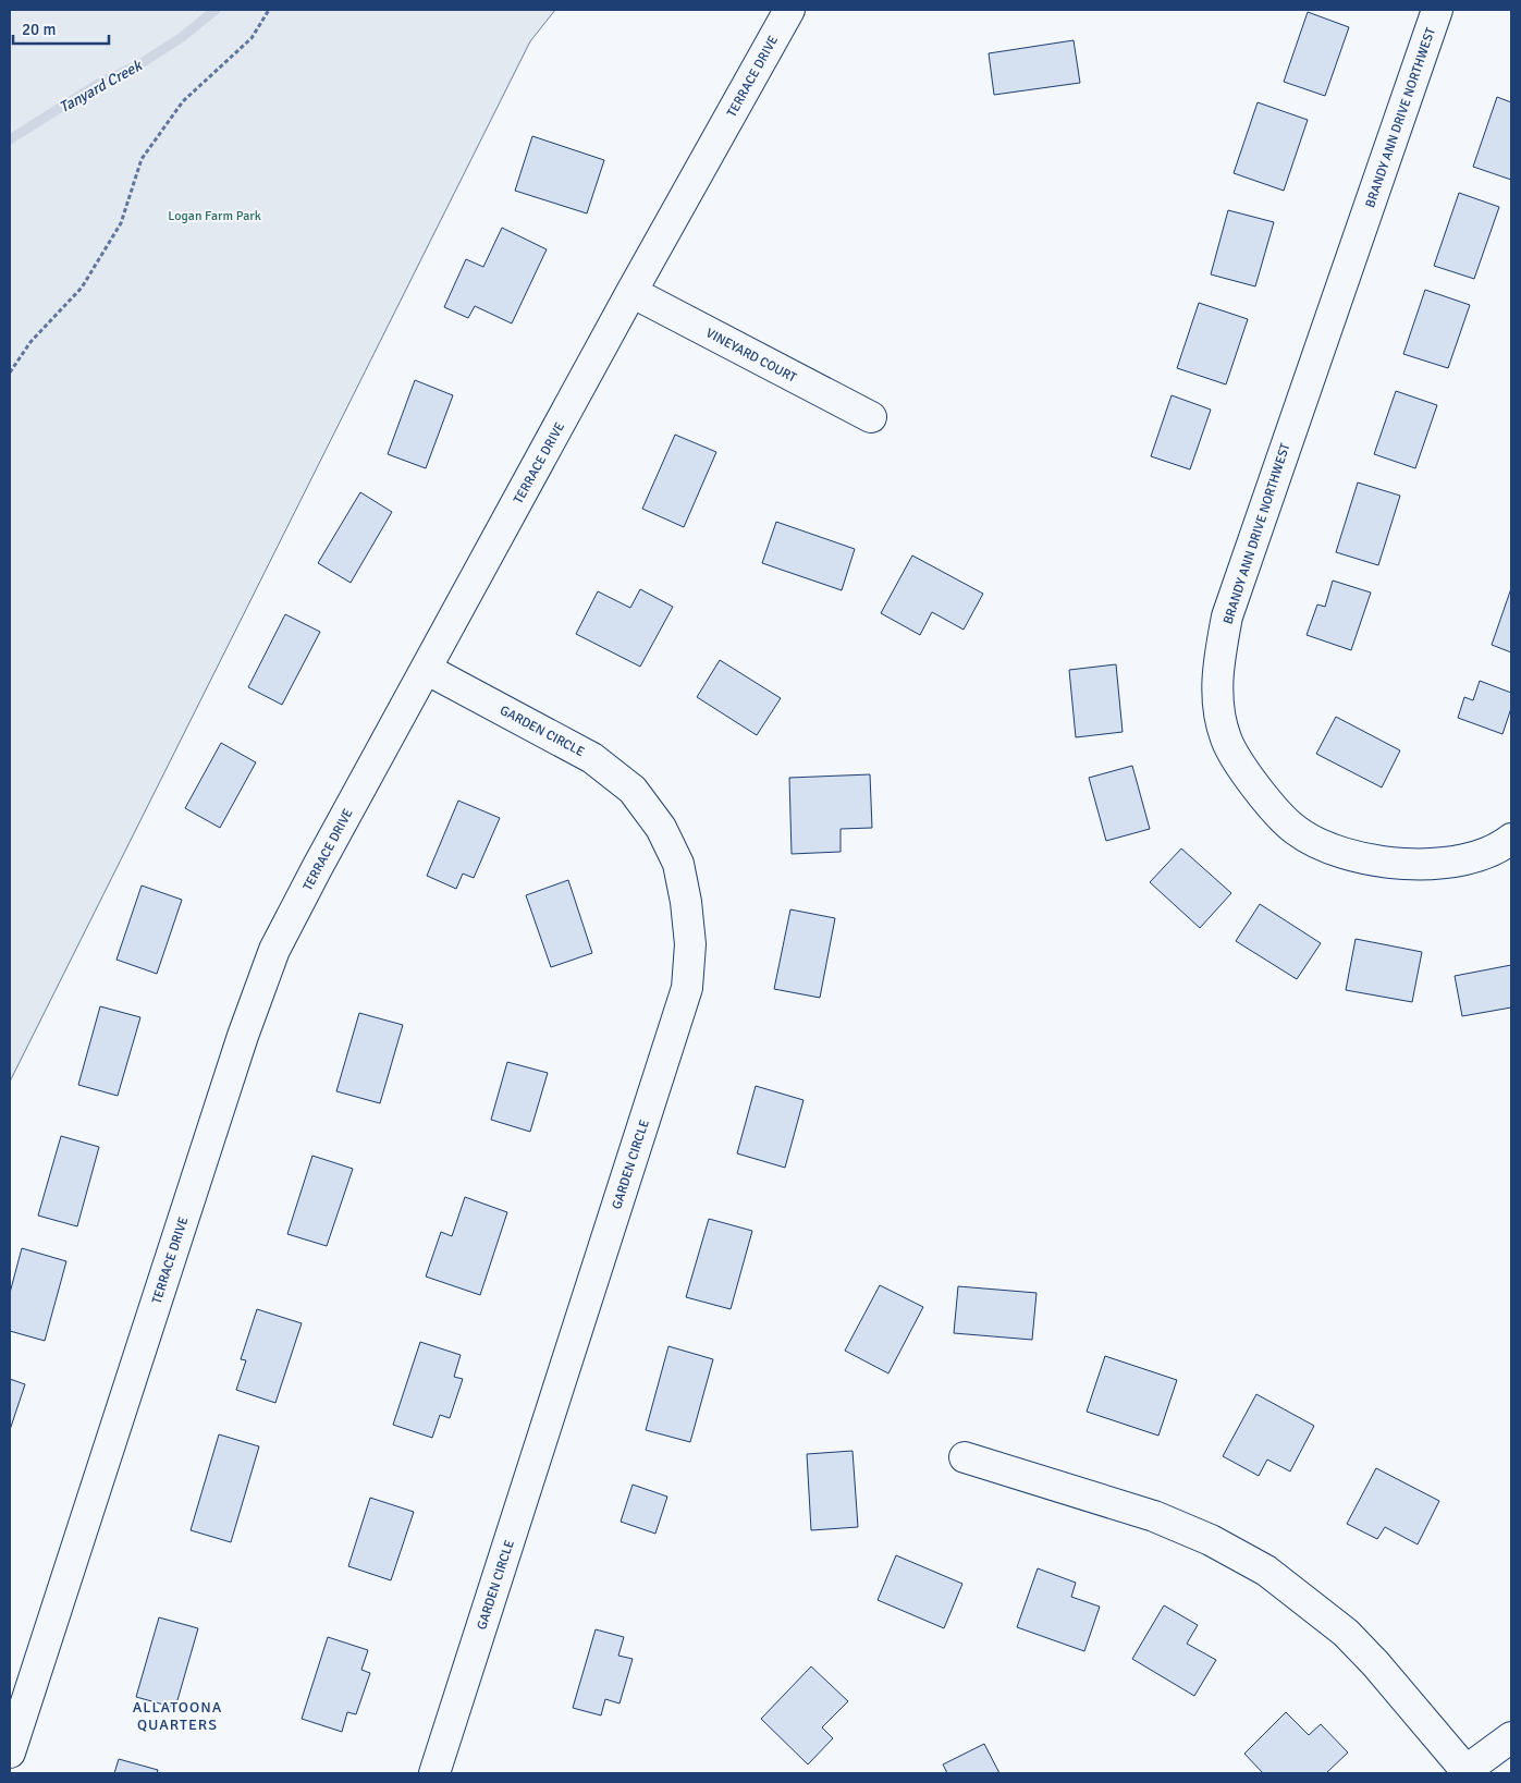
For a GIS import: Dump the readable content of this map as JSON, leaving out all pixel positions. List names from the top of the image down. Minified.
{"streets":{"street":["TERRACE DRIVE","BRANDY ANN DRIVE NORTHWEST","VINEYARD COURT","GARDEN CIRCLE"]},"crossings":[["TERRACE DRIVE","VINEYARD COURT"],["TERRACE DRIVE","GARDEN CIRCLE"]],"districts":["ALLATOONA QUARTERS"],"water":["Tanyard Creek"],"parks":["Logan Farm Park"],"scale_bar":"20 m"}
